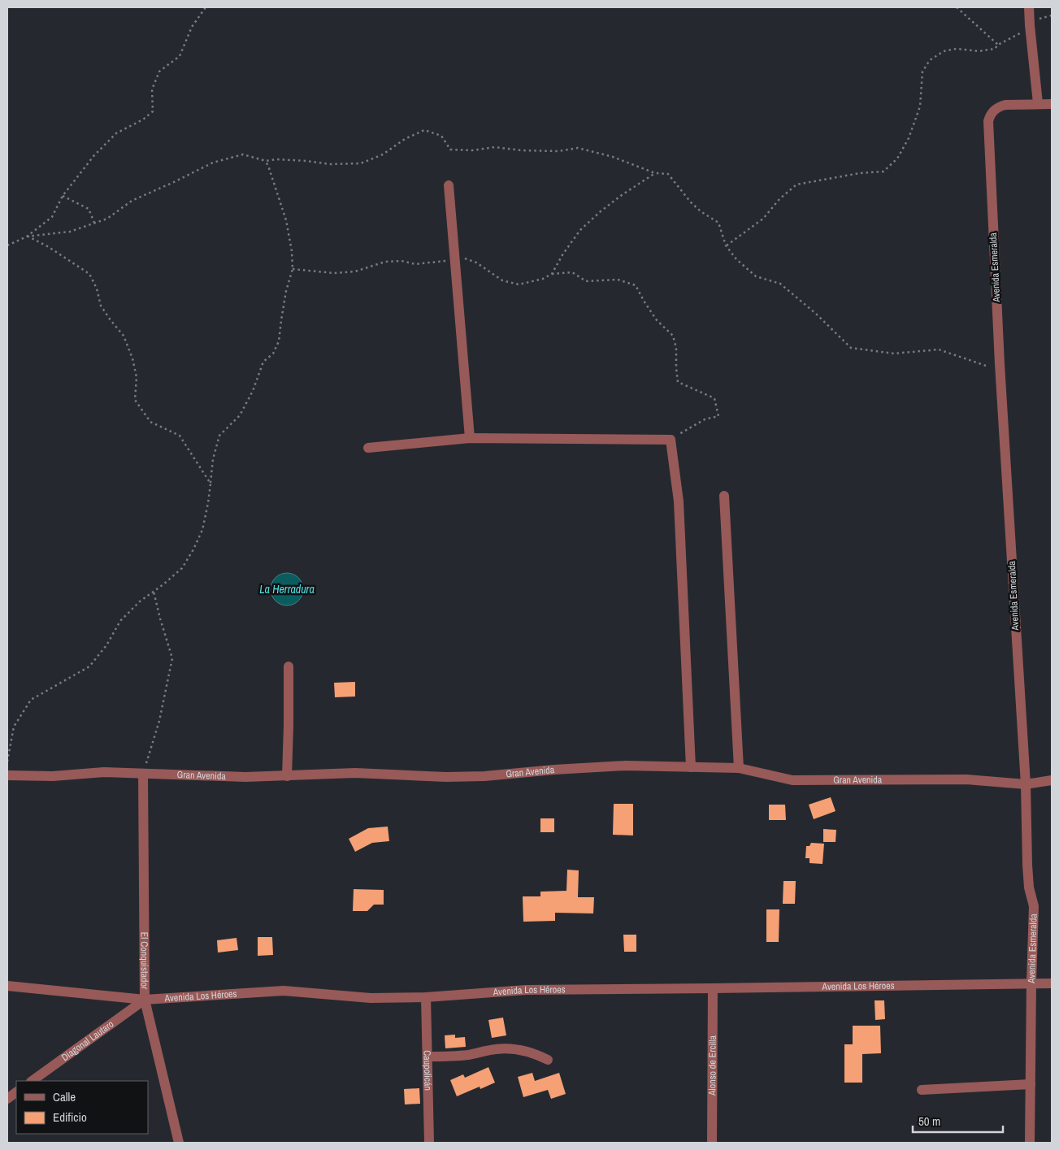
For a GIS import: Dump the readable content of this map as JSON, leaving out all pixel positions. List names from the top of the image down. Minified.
{"streets":{"street":["Avenida Esmeralda","Gran Avenida","El Conquistador","Avenida Los Héroes","Diagonal Lautaro","Alonso de Ercilla","Caupolicán"]},"crossings":[["Avenida Esmeralda","Gran Avenida"],["Avenida Esmeralda","Avenida Los Héroes"],["Gran Avenida","El Conquistador"],["El Conquistador","Avenida Los Héroes"],["El Conquistador","Diagonal Lautaro"],["Avenida Los Héroes","Diagonal Lautaro"],["Avenida Los Héroes","Alonso de Ercilla"],["Avenida Los Héroes","Caupolicán"]],"water":["La Herradura"],"legend":["Calle","Edificio"],"scale_bar":"50 m"}
